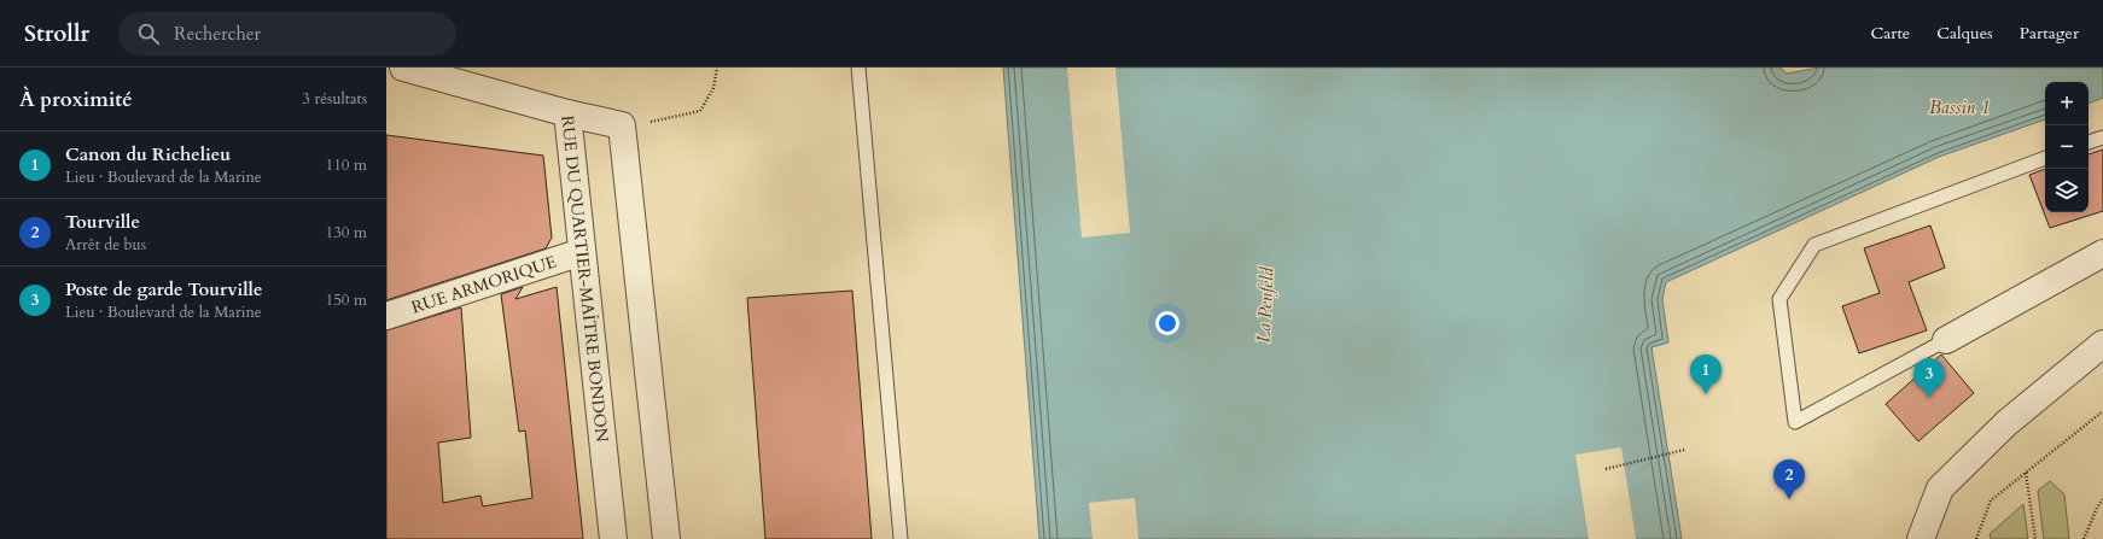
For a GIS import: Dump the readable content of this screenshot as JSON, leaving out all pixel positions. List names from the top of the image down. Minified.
{"streets":{"street":["RUE DU QUARTIER-MAÎTRE BONDON","RUE ARMORIQUE"]},"crossings":[["RUE DU QUARTIER-MAÎTRE BONDON","RUE ARMORIQUE"]],"water":["Bassin 1","La Penfeld"],"page":{"header":"Strollr","search":"Rechercher","nav":["Carte","Calques","Partager"],"heading":["À proximité","3 résultats"],"map_buttons":["+","−"],"list":[{"mark":"1","name":"Canon du Richelieu","note":"Lieu · Boulevard de la Marine","value":"110 m"},{"mark":"2","name":"Tourville","note":"Arrêt de bus","value":"130 m"},{"mark":"3","name":"Poste de garde Tourville","note":"Lieu · Boulevard de la Marine","value":"150 m"}],"pins":["1","3","2"]}}
